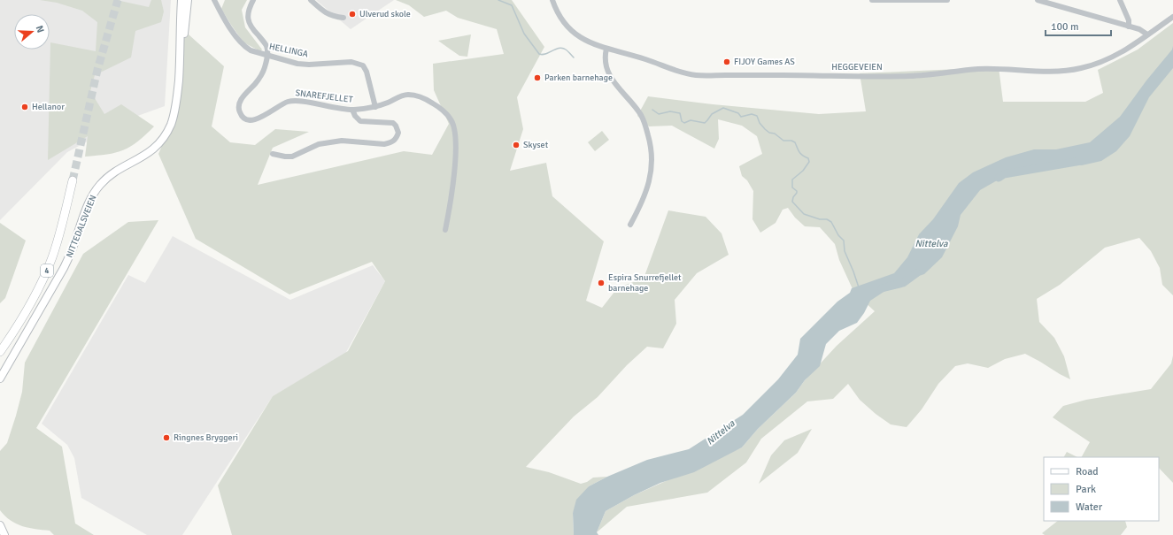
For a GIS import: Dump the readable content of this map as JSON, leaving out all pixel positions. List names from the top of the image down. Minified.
{"streets":{"highway":["4"],"main road":["NITTEDALSVEIEN"],"street":["HELLINGA","HEGGEVEIEN","SNAREFJELLET"]},"crossings":[["HELLINGA","SNAREFJELLET"]],"water":["Nittelva"],"places":["Ulverud skole","FIJOY Games AS","Parken barnehage","Hellanor","Skyset","Espira Snurrefjellet barnehage","Ringnes Bryggeri"],"legend":["Road","Park","Water"],"scale_bar":"100 m","north":"right"}
